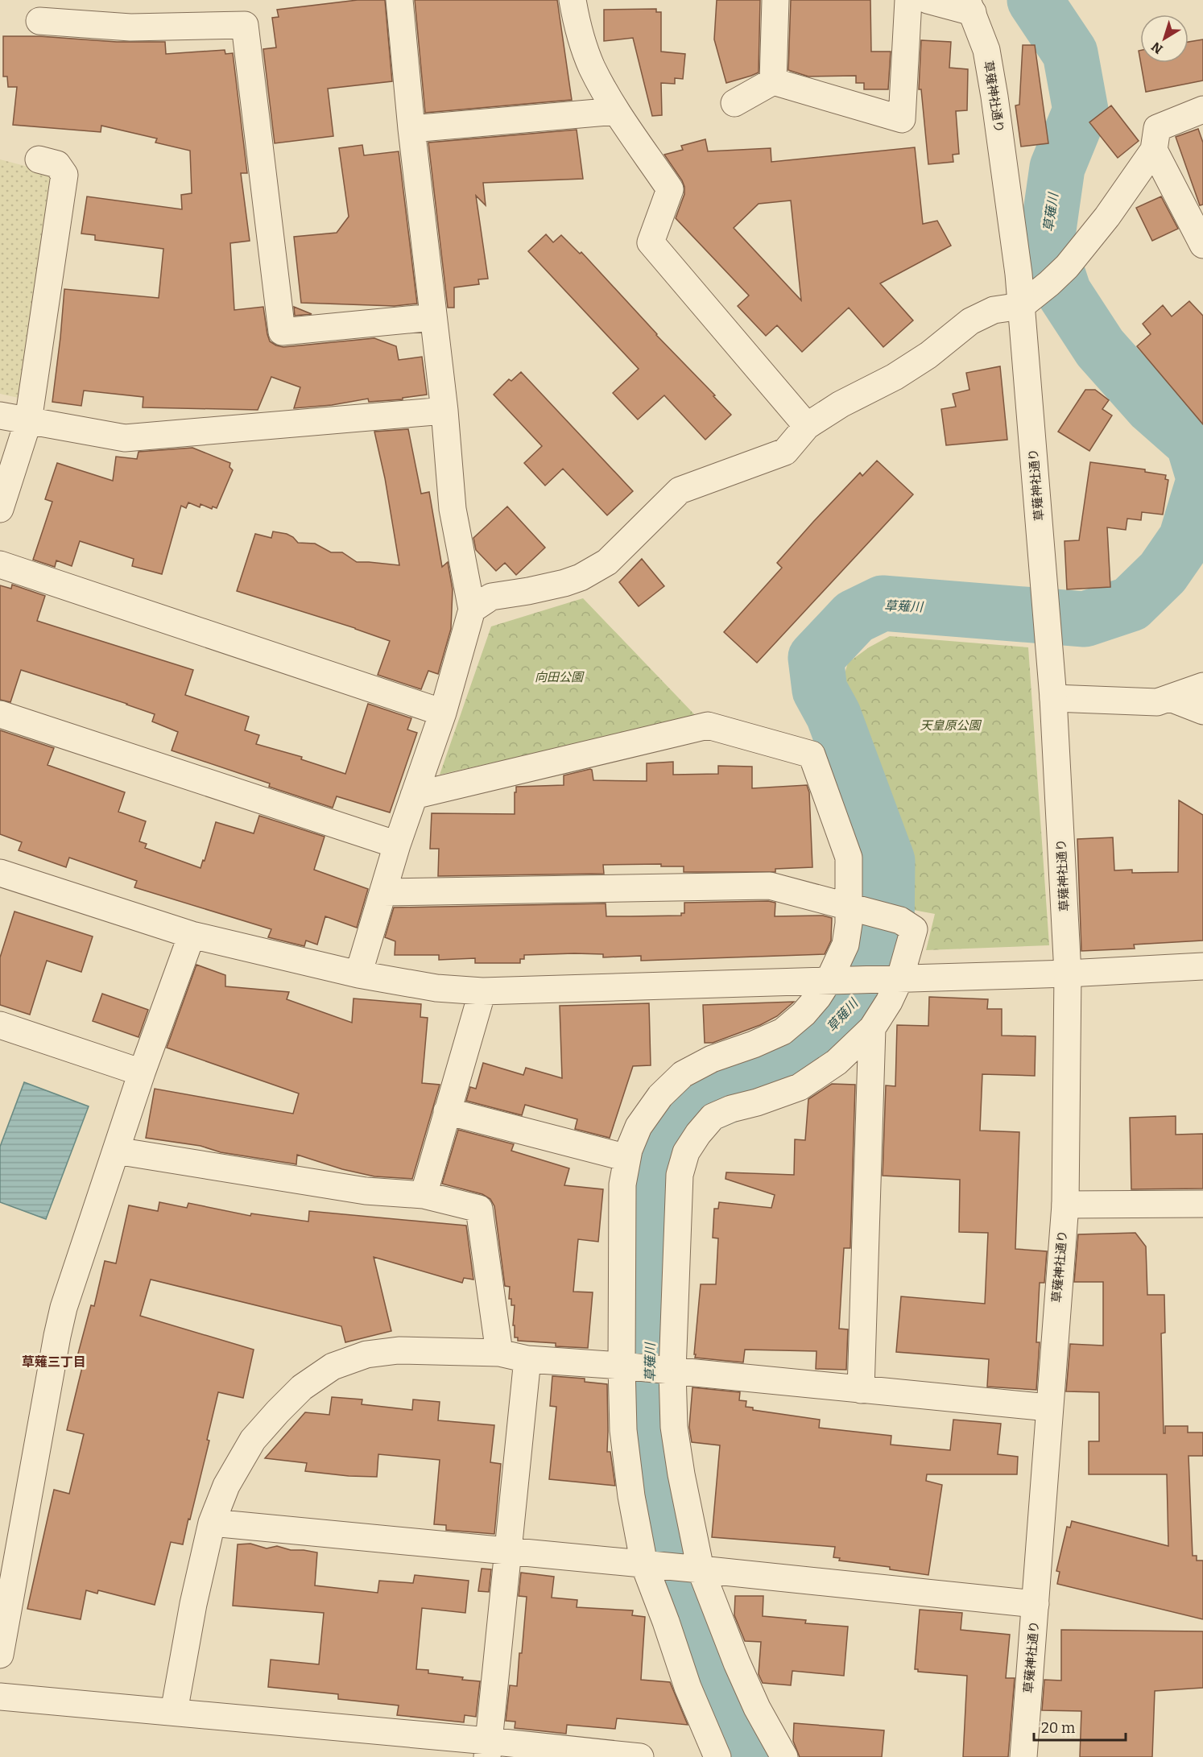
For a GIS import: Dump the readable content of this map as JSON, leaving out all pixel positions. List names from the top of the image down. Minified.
{"streets":{"street":["草薙神社通り"]},"districts":["草薙三丁目"],"water":["草薙川"],"parks":["向田公園","天皇原公園"],"scale_bar":"20 m","north":"bottom left"}
